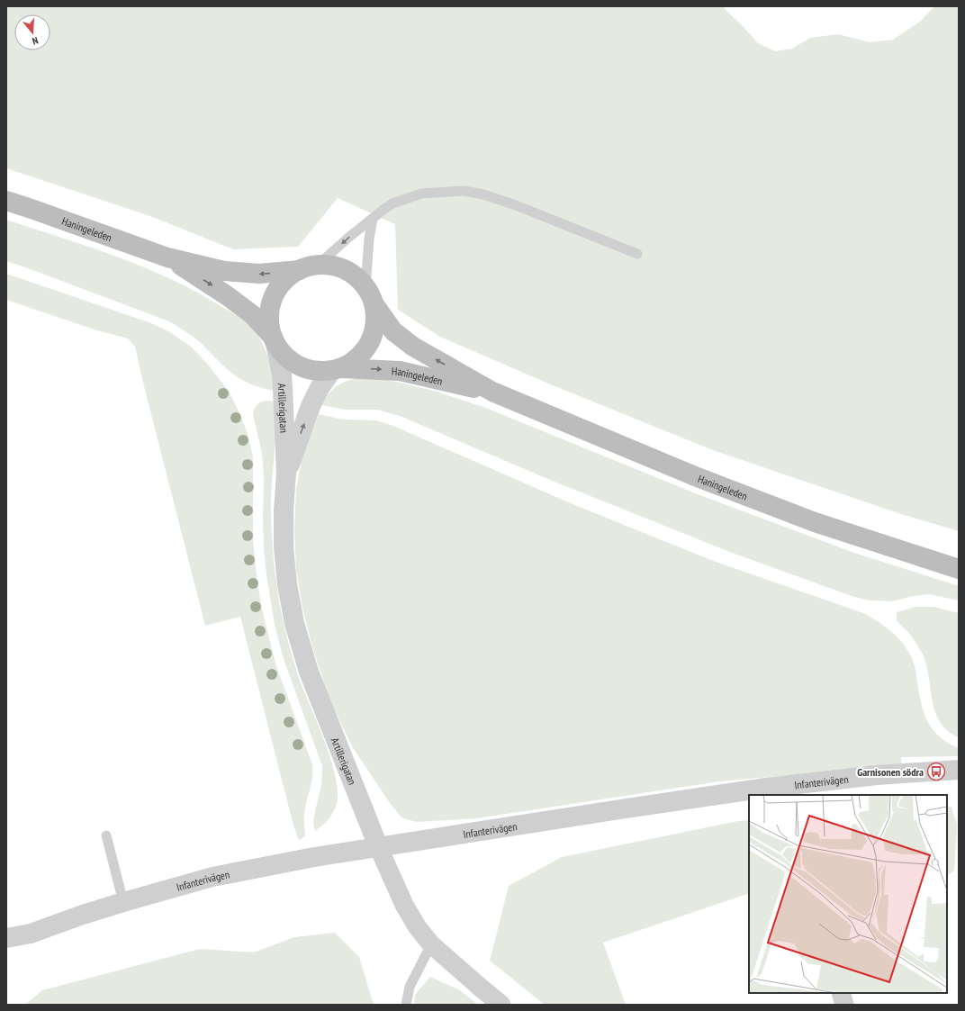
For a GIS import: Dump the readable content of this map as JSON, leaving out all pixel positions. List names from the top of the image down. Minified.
{"streets":{"main road":["Haningeleden"],"street":["Artillerigatan","Infanterivägen"]},"crossings":[["Haningeleden","Artillerigatan"],["Artillerigatan","Infanterivägen"]],"places":{"bus stop":["Garnisonen södra"]},"north":"bottom"}
